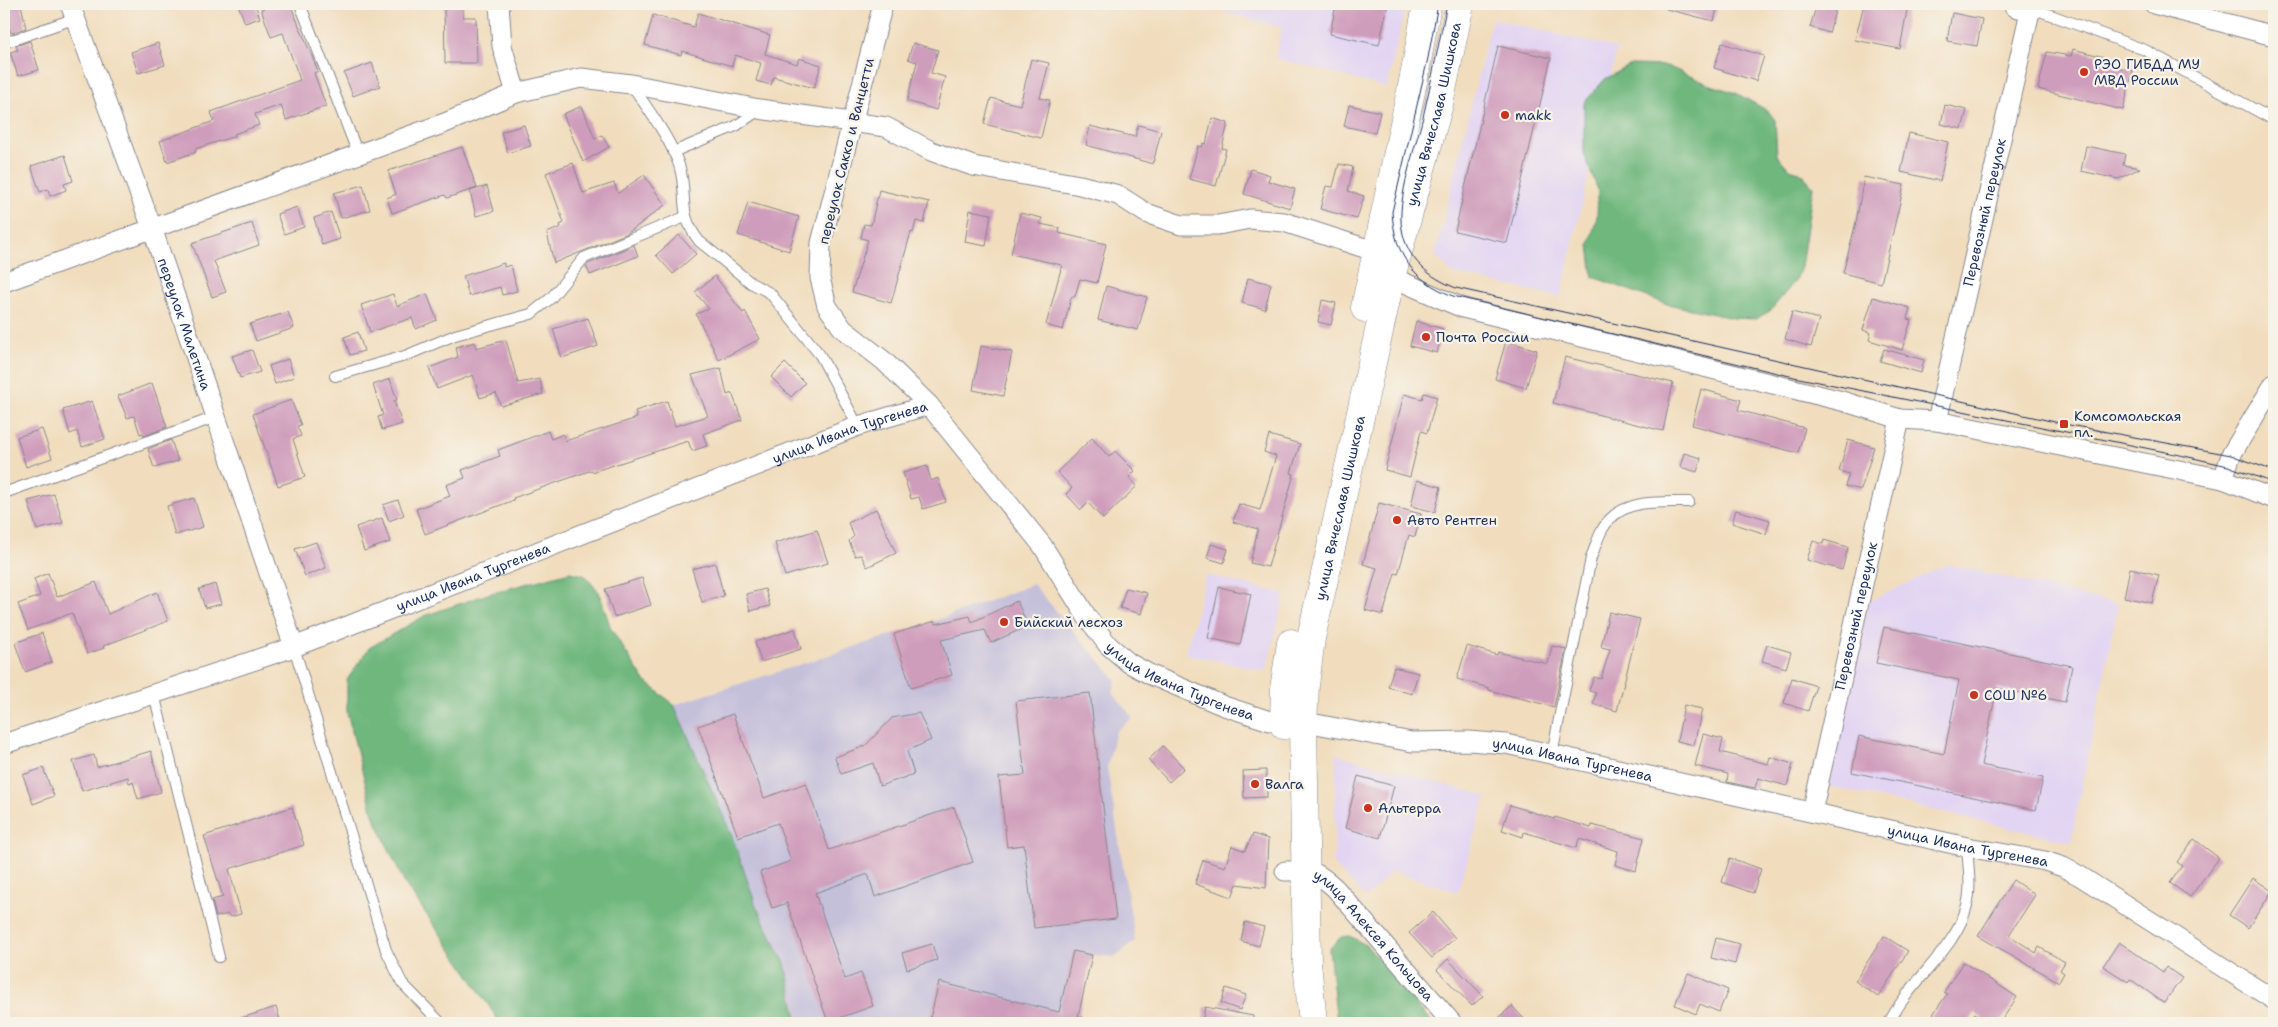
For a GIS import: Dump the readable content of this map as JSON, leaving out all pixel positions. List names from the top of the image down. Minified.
{"streets":{"main road":["улица Вячеслава Шишкова"],"street":["переулок Сакко и Ванцетти","Перевозный переулок","переулок Малетина","улица Ивана Тургенева","улица Алексея Кольцова"]},"crossings":[["улица Вячеслава Шишкова","улица Ивана Тургенева"],["улица Вячеслава Шишкова","улица Алексея Кольцова"],["переулок Сакко и Ванцетти","улица Ивана Тургенева"],["Перевозный переулок","улица Ивана Тургенева"],["переулок Малетина","улица Ивана Тургенева"]],"places":{"other":["РЭО ГИБДД МУ МВД России","makk","Почта России","Авто Рентген","Бийский лесхоз","СОШ №6","Валга","Альтерра"],"transit":["Комсомольская пл."]}}
